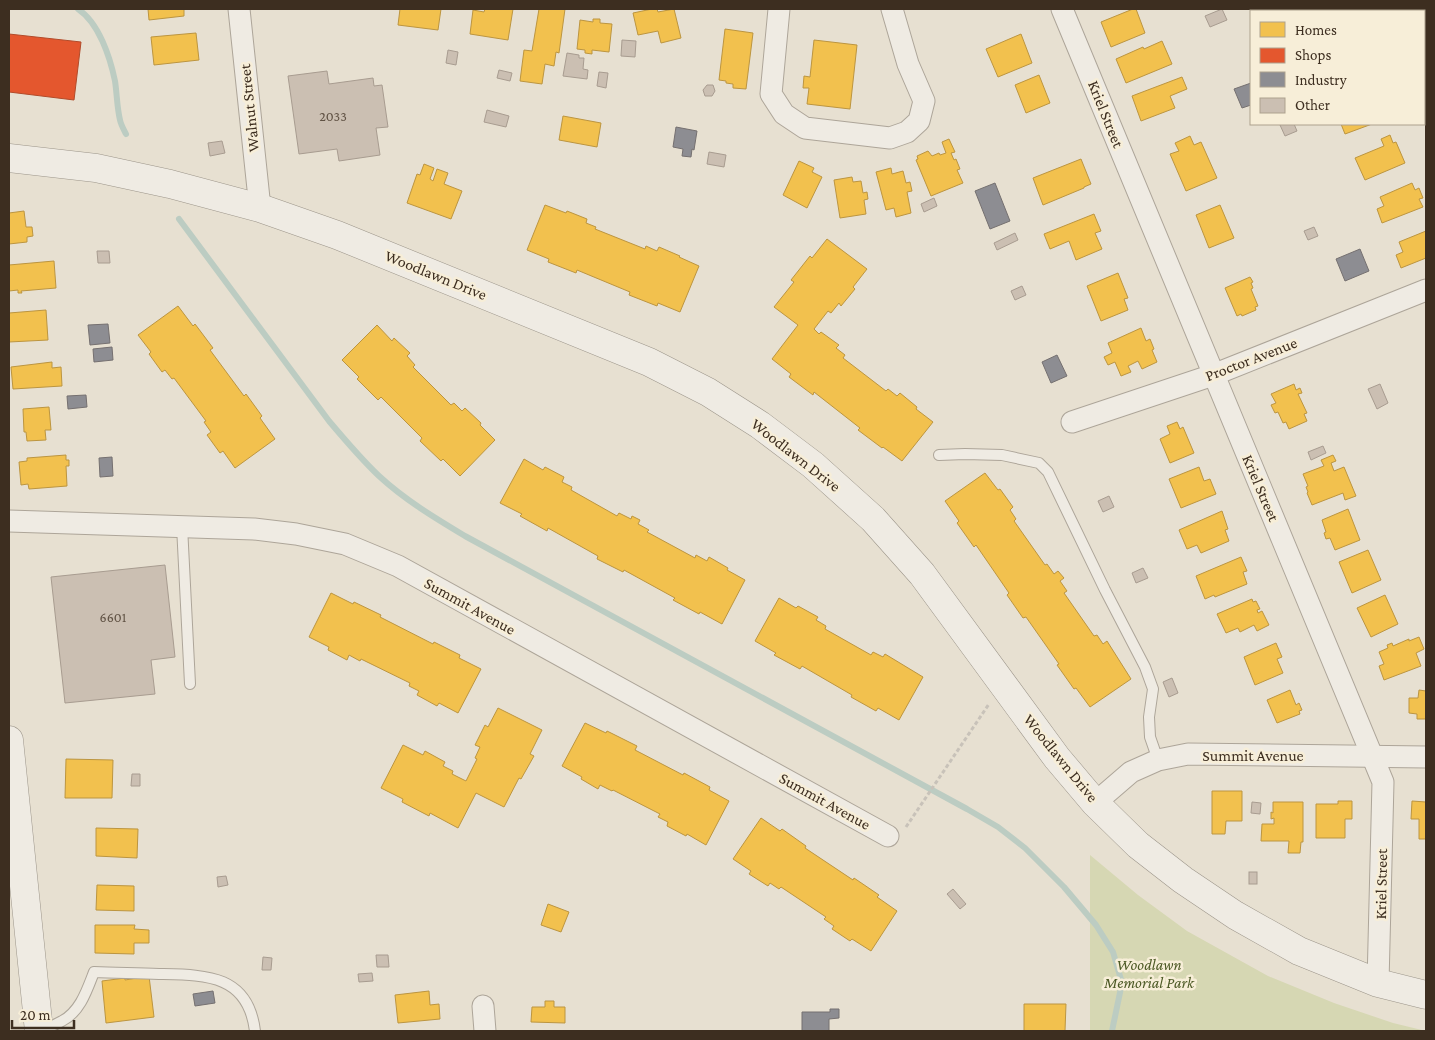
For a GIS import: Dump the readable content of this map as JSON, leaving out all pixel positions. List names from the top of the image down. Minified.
{"streets":{"main road":["Woodlawn Drive"],"street":["Walnut Street","Kriel Street","Proctor Avenue","Summit Avenue"]},"crossings":[["Walnut Street","Woodlawn Drive"],["Kriel Street","Woodlawn Drive"],["Kriel Street","Proctor Avenue"],["Kriel Street","Summit Avenue"],["Woodlawn Drive","Summit Avenue"]],"parks":["Woodlawn Memorial Park"],"house_numbers":["2033","6601"],"legend":["Homes","Shops","Industry","Other"],"scale_bar":"20 m"}
